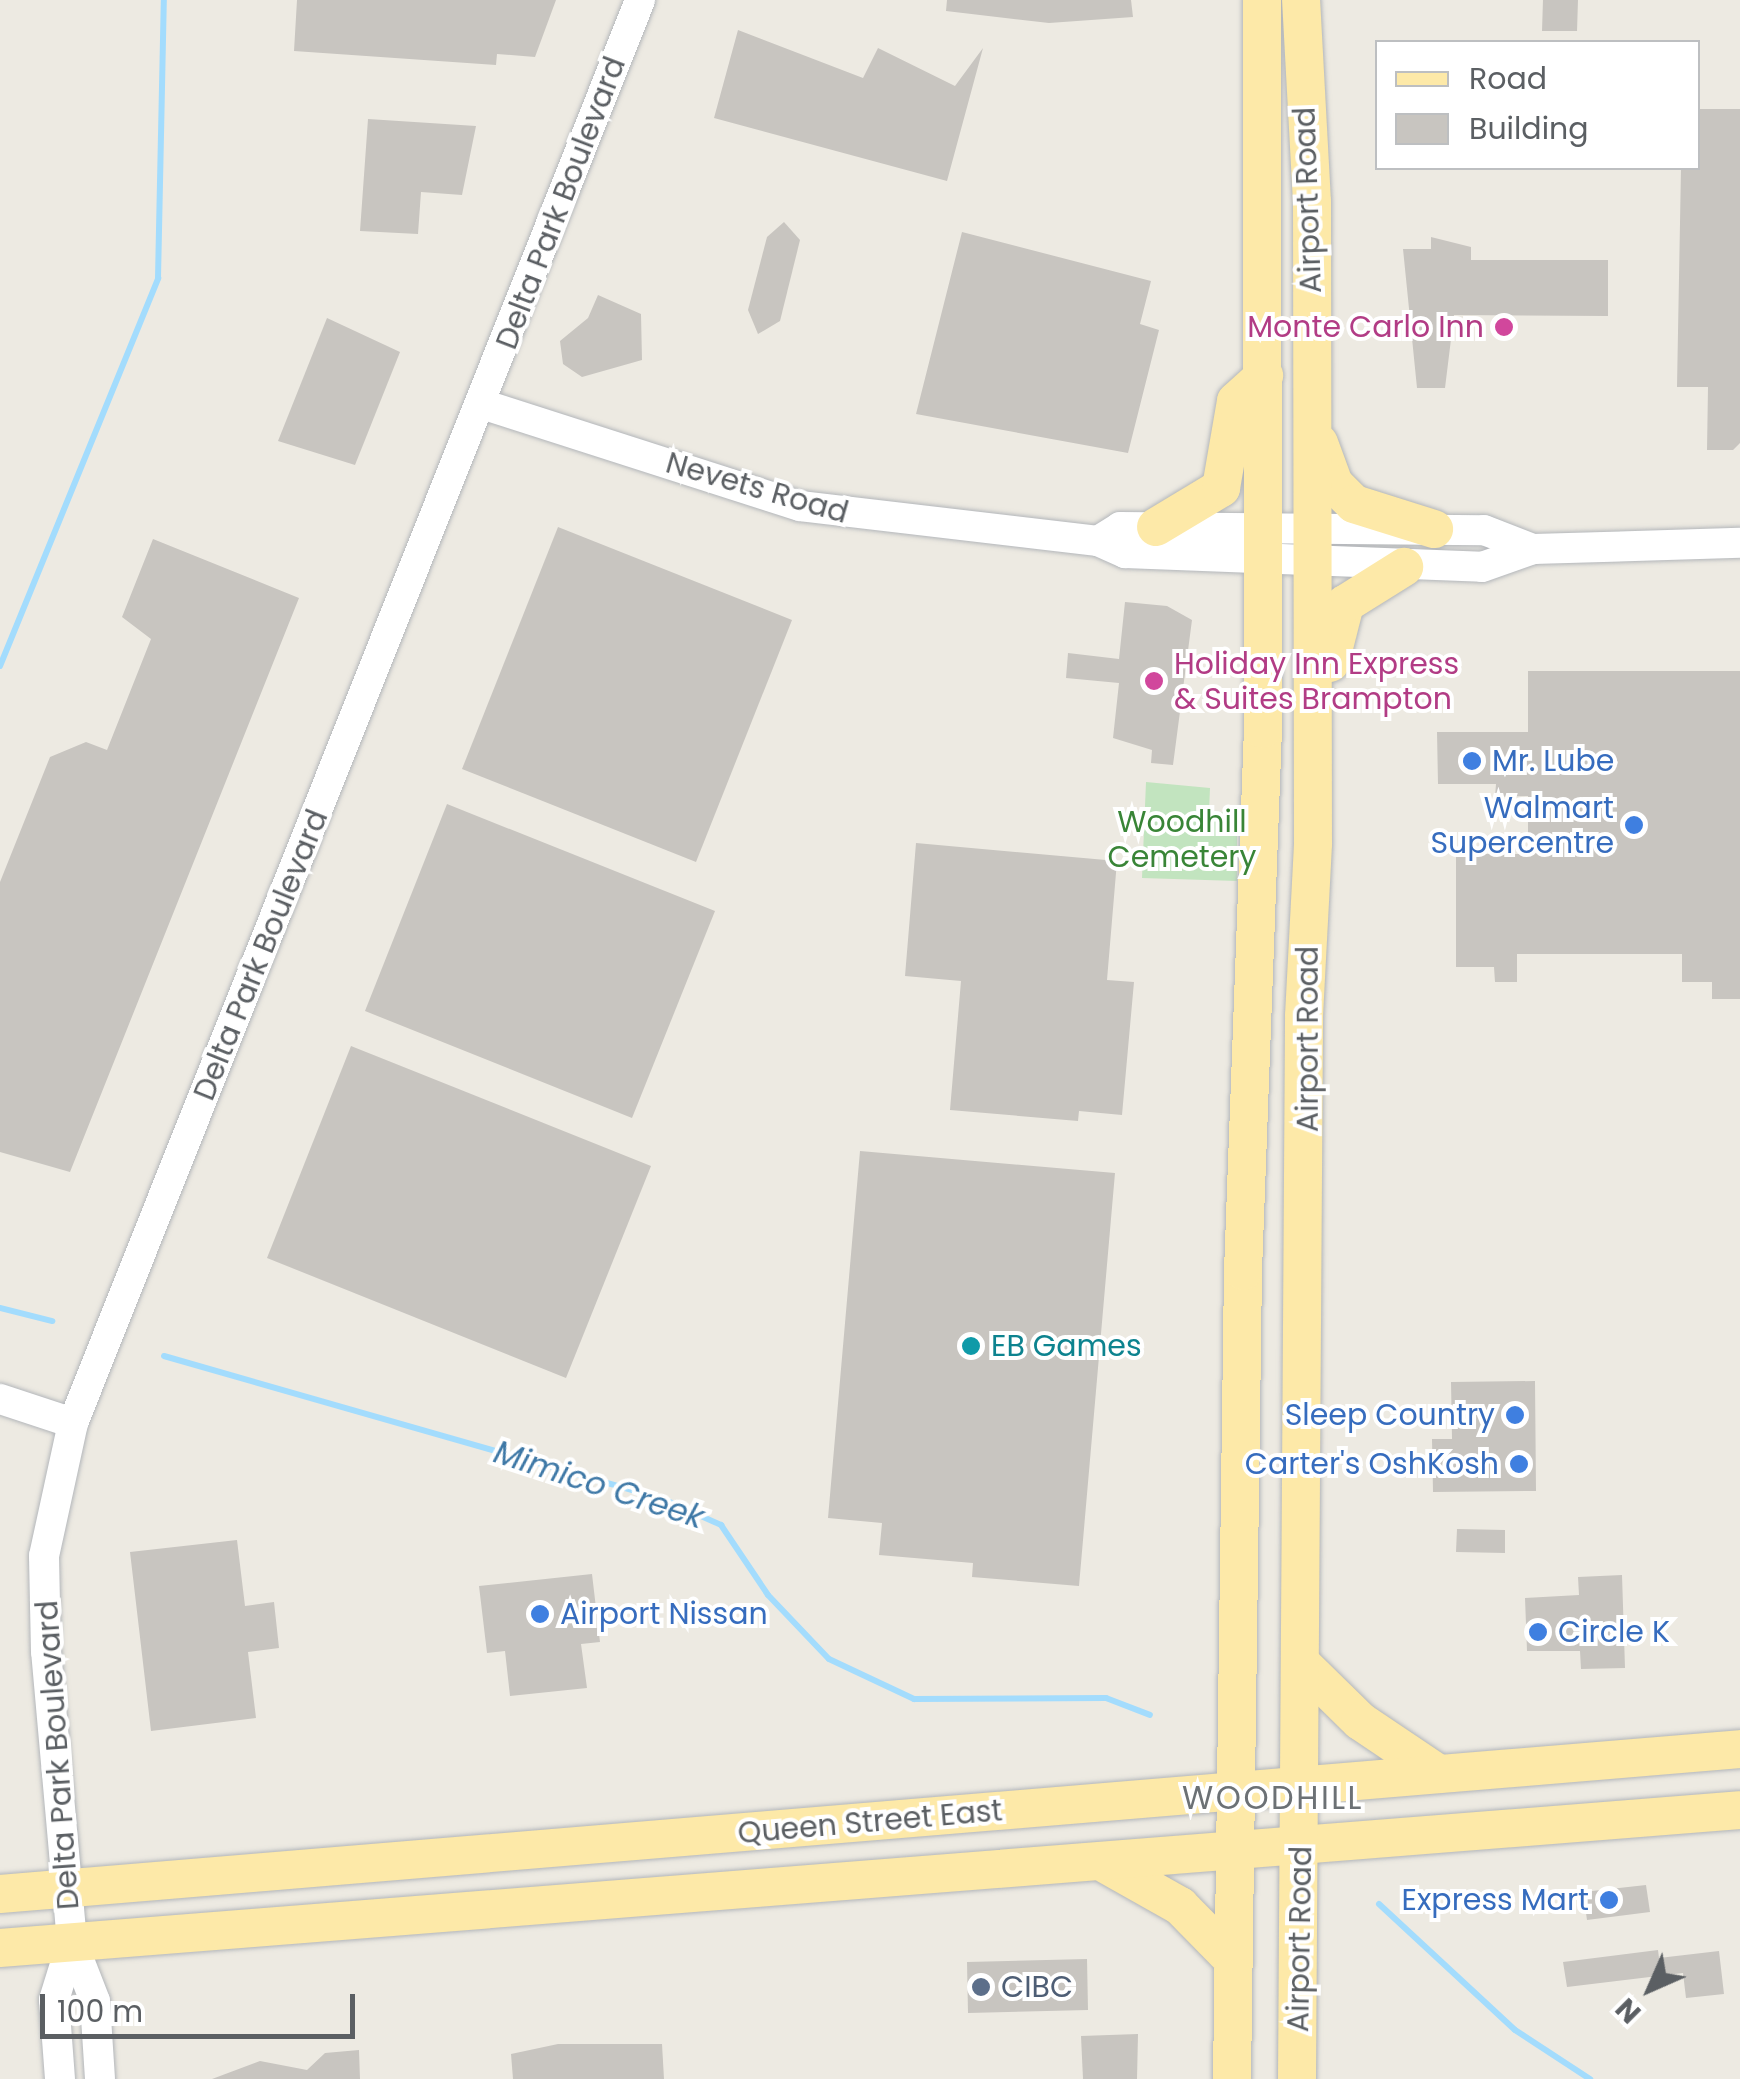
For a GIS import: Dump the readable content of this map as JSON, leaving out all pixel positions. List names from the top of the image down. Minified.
{"streets":{"main road":["Airport Road","Queen Street East"],"street":["Delta Park Boulevard","Nevets Road"]},"crossings":[["Airport Road","Nevets Road"],["Airport Road","Queen Street East"],["Delta Park Boulevard","Nevets Road"],["Delta Park Boulevard","Queen Street East"]],"districts":["WOODHILL"],"water":["Mimico Creek"],"parks":["Woodhill Cemetery"],"places":["Monte Carlo Inn","Holiday Inn Express & Suites Brampton","Mr. Lube","Walmart Supercentre","EB Games","Sleep Country","Carter's OshKosh","Airport Nissan","Circle K","Express Mart","CIBC"],"legend":["Road","Building"],"scale_bar":"100 m","north":"bottom left"}
